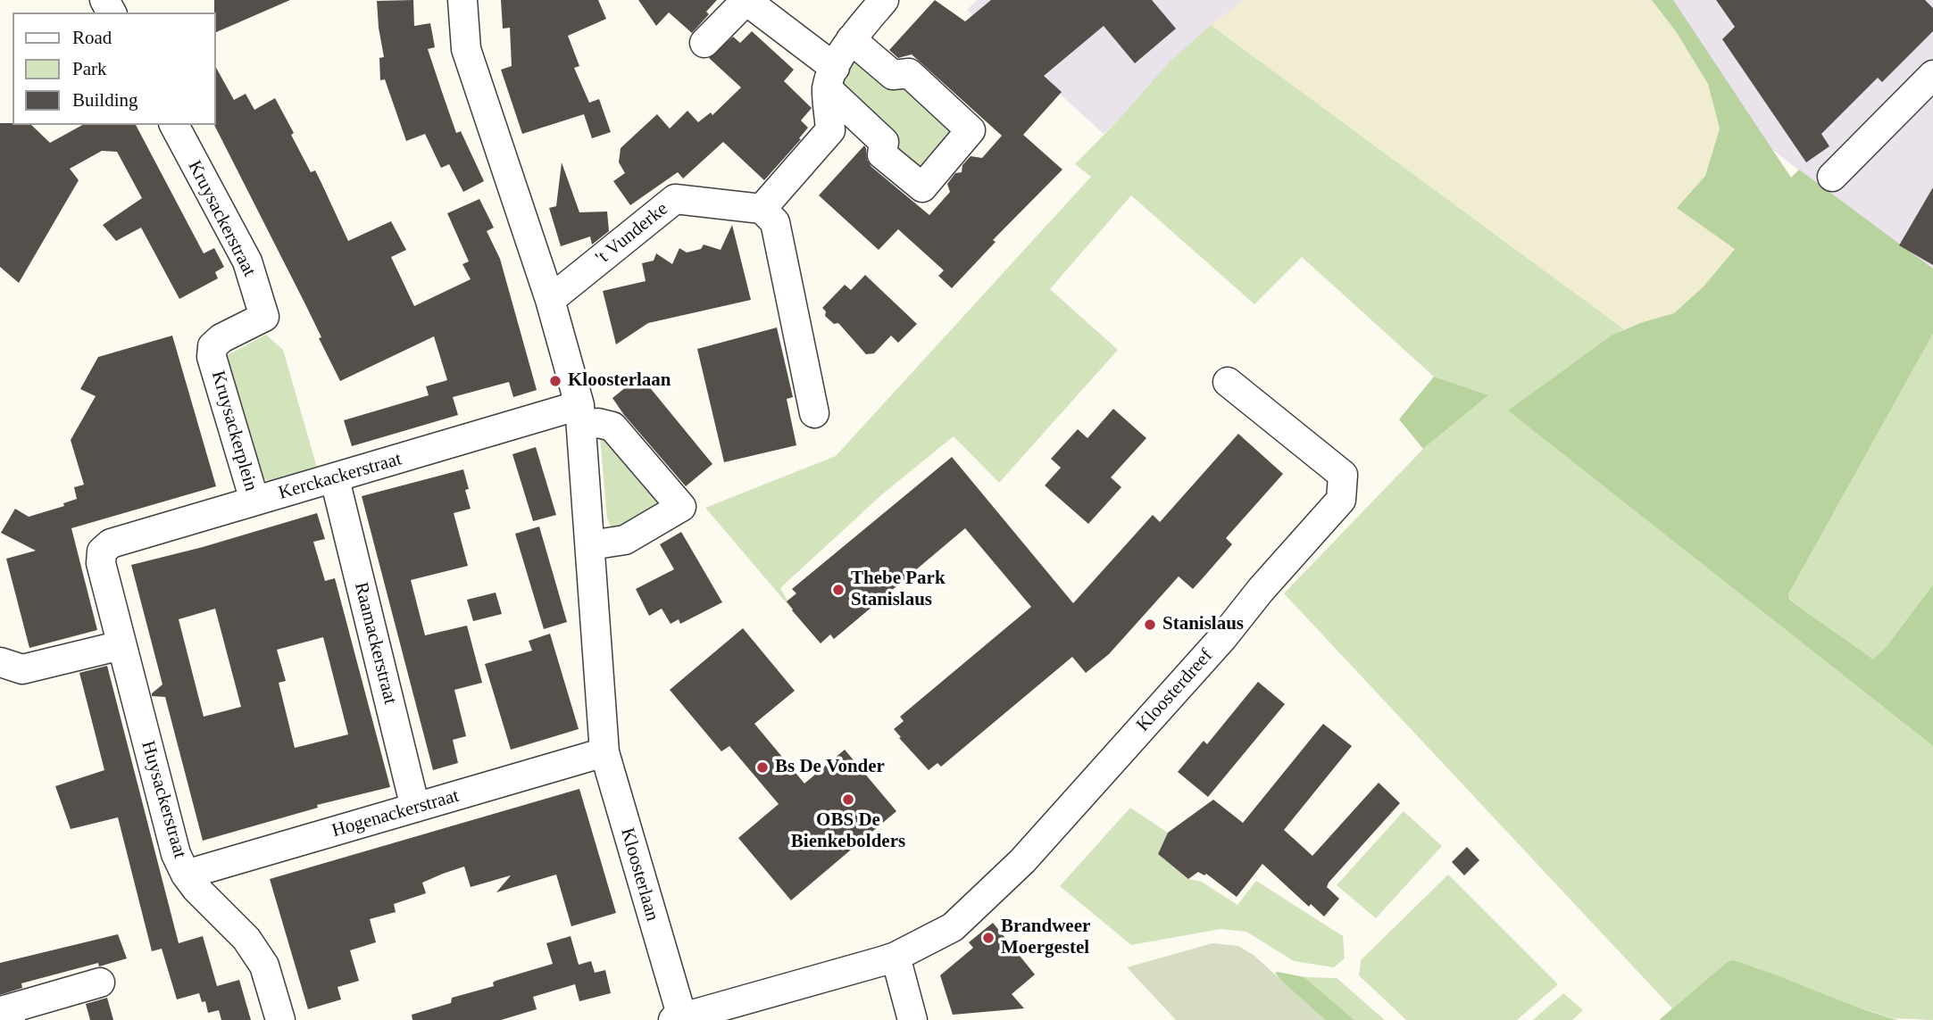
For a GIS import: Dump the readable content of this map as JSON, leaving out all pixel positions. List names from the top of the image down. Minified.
{"streets":{"street":["Kruysackerstraat","'t Vunderke","Kruysackerplein","Kerckackerstraat","Raamackerstraat","Kloosterdreef","Huysackerstraat","Hogenackerstraat","Kloosterlaan"]},"crossings":[["Kruysackerstraat","Kruysackerplein"],["'t Vunderke","Kloosterlaan"],["Kruysackerplein","Kerckackerstraat"],["Kerckackerstraat","Raamackerstraat"],["Kerckackerstraat","Huysackerstraat"],["Kerckackerstraat","Kloosterlaan"],["Raamackerstraat","Hogenackerstraat"],["Kloosterdreef","Kloosterlaan"],["Huysackerstraat","Hogenackerstraat"],["Hogenackerstraat","Kloosterlaan"]],"places":["Kloosterlaan","Thebe Park Stanislaus","Stanislaus","Bs De Vonder","OBS De Bienkebolders","Brandweer Moergestel"],"legend":["Road","Park","Building"]}
